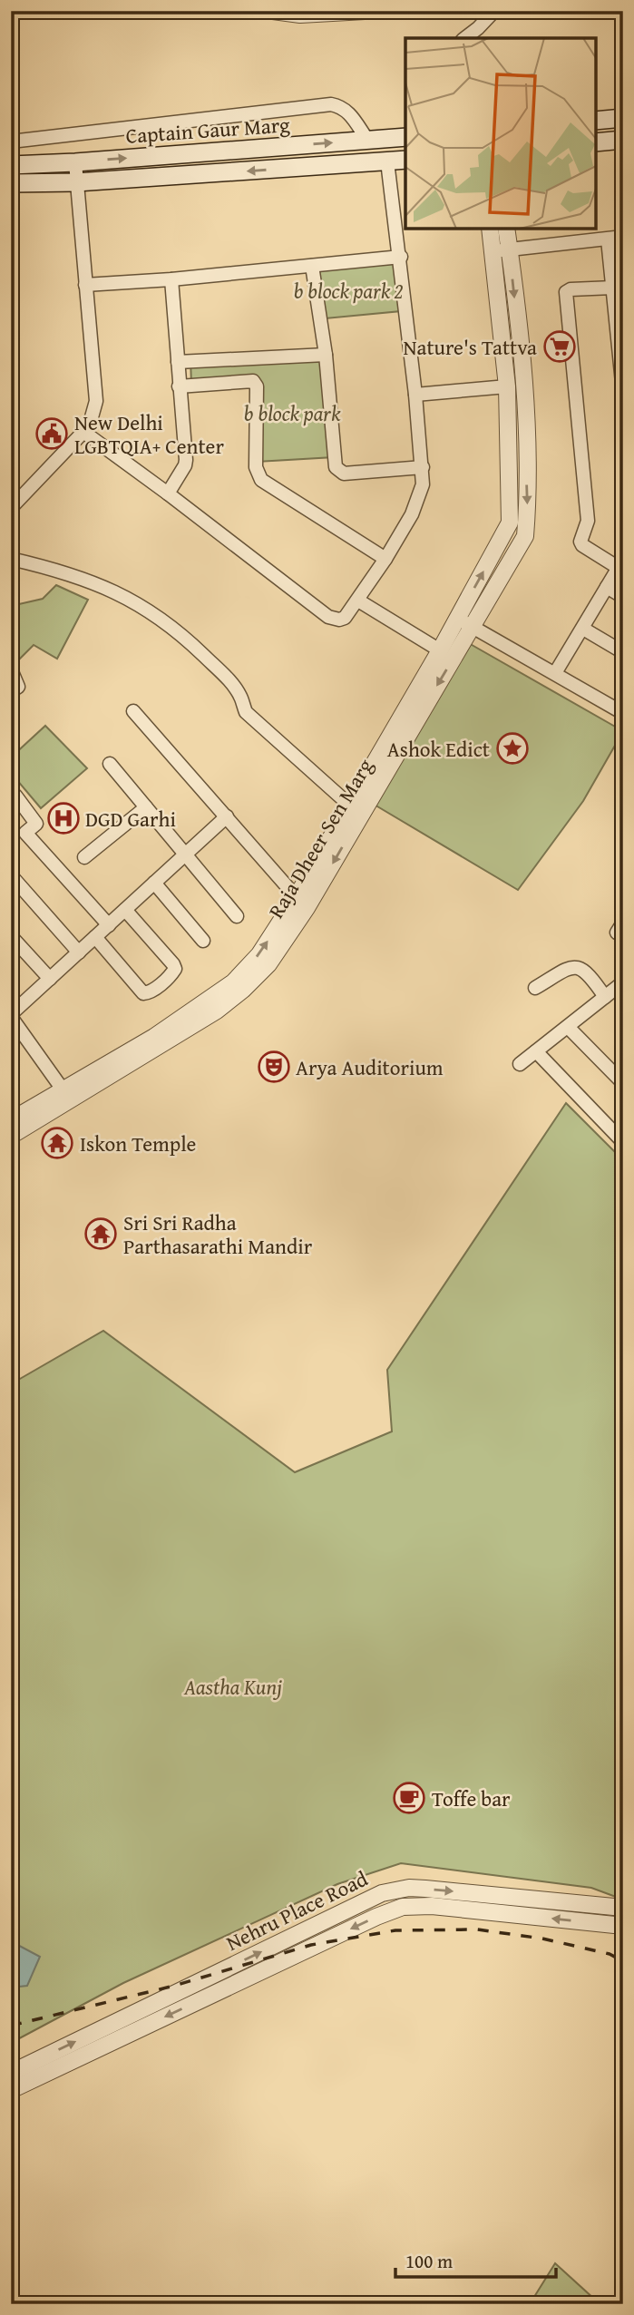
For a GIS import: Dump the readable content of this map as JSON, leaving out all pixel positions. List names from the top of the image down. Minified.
{"streets":{"main road":["Captain Gaur Marg"],"street":["Raja Dheer Sen Marg","Nehru Place Road"]},"parks":["b block park 2","b block park","Aastha Kunj"],"places":{"supermarket":["Nature's Tattva"],"public building":["New Delhi LGBTQIA+ Center"],"place":["Ashok Edict"],"hospital":["DGD Garhi"],"theatre":["Arya Auditorium"],"temple":["Iskon Temple","Sri Sri Radha Parthasarathi Mandir"],"cafe":["Toffe bar"]},"scale_bar":"100 m"}
